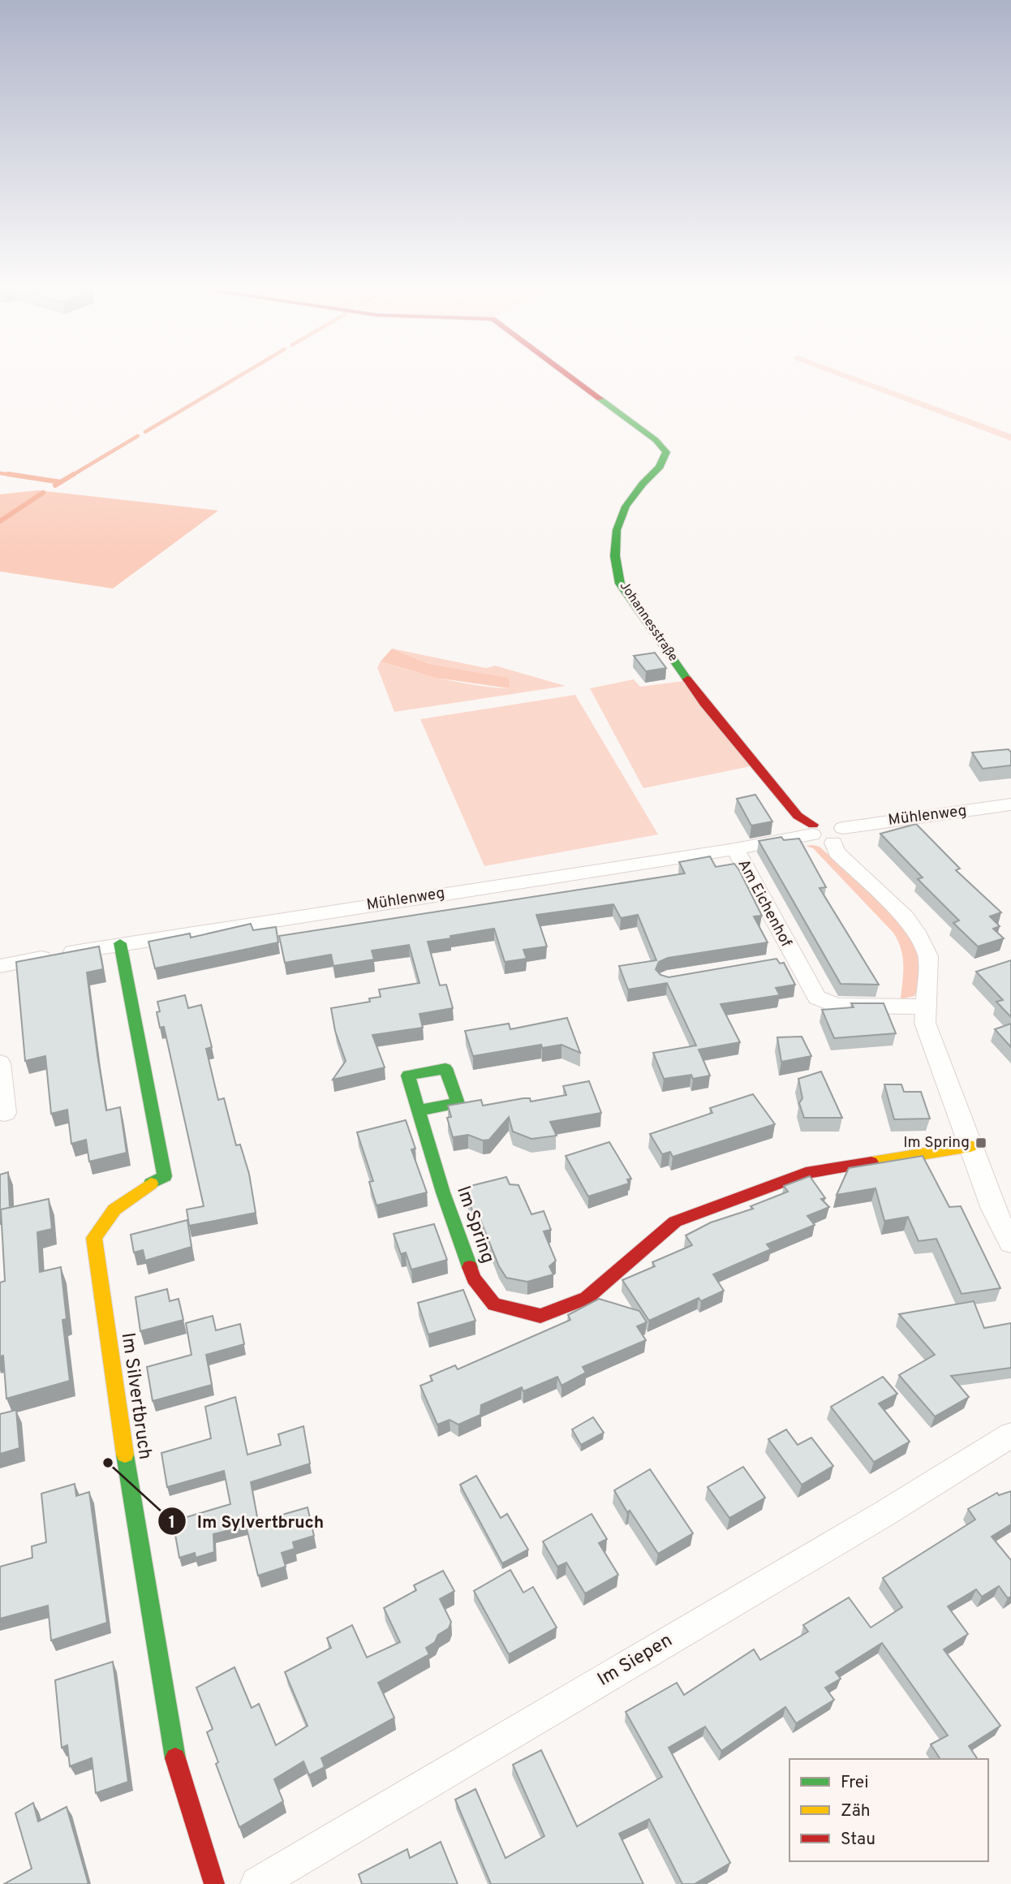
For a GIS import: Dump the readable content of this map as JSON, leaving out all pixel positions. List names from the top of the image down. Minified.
{"streets":{"street":["Johannesstraße","Mühlenweg","Am Eichenhof","Im Spring","Im Silvertbruch","Im Siepen"]},"crossings":[["Johannesstraße","Mühlenweg"],["Mühlenweg","Am Eichenhof"],["Mühlenweg","Im Silvertbruch"]],"places":{"transit":["Im Spring"],"other":["Im Sylvertbruch"]},"legend":["Frei","Zäh","Stau"]}
